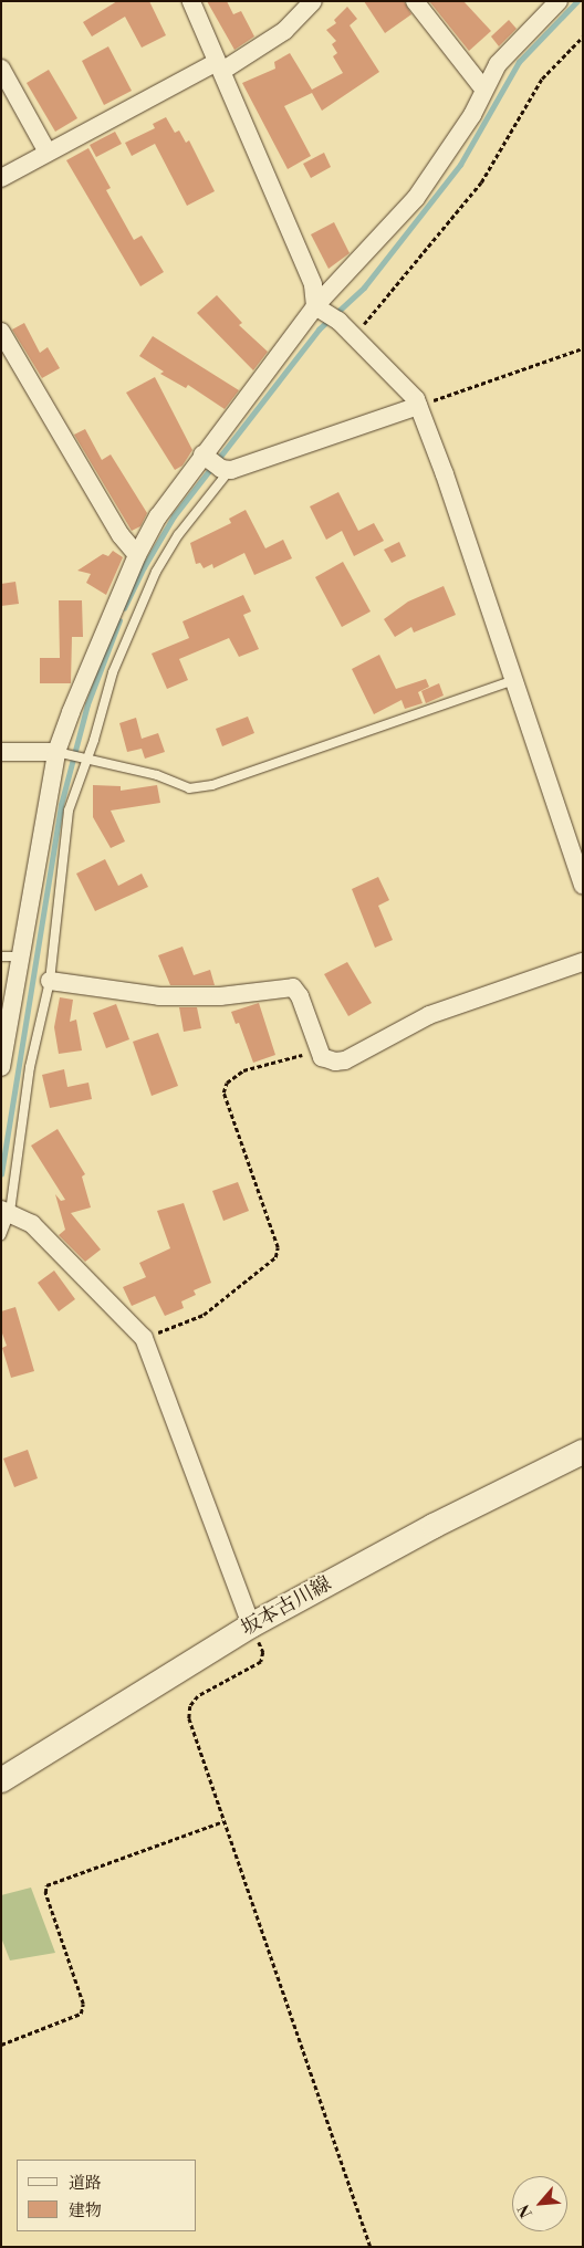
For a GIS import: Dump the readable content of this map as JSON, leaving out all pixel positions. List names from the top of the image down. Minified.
{"streets":{"main road":["坂本古川線"]},"legend":["道路","建物"],"north":"bottom left"}
